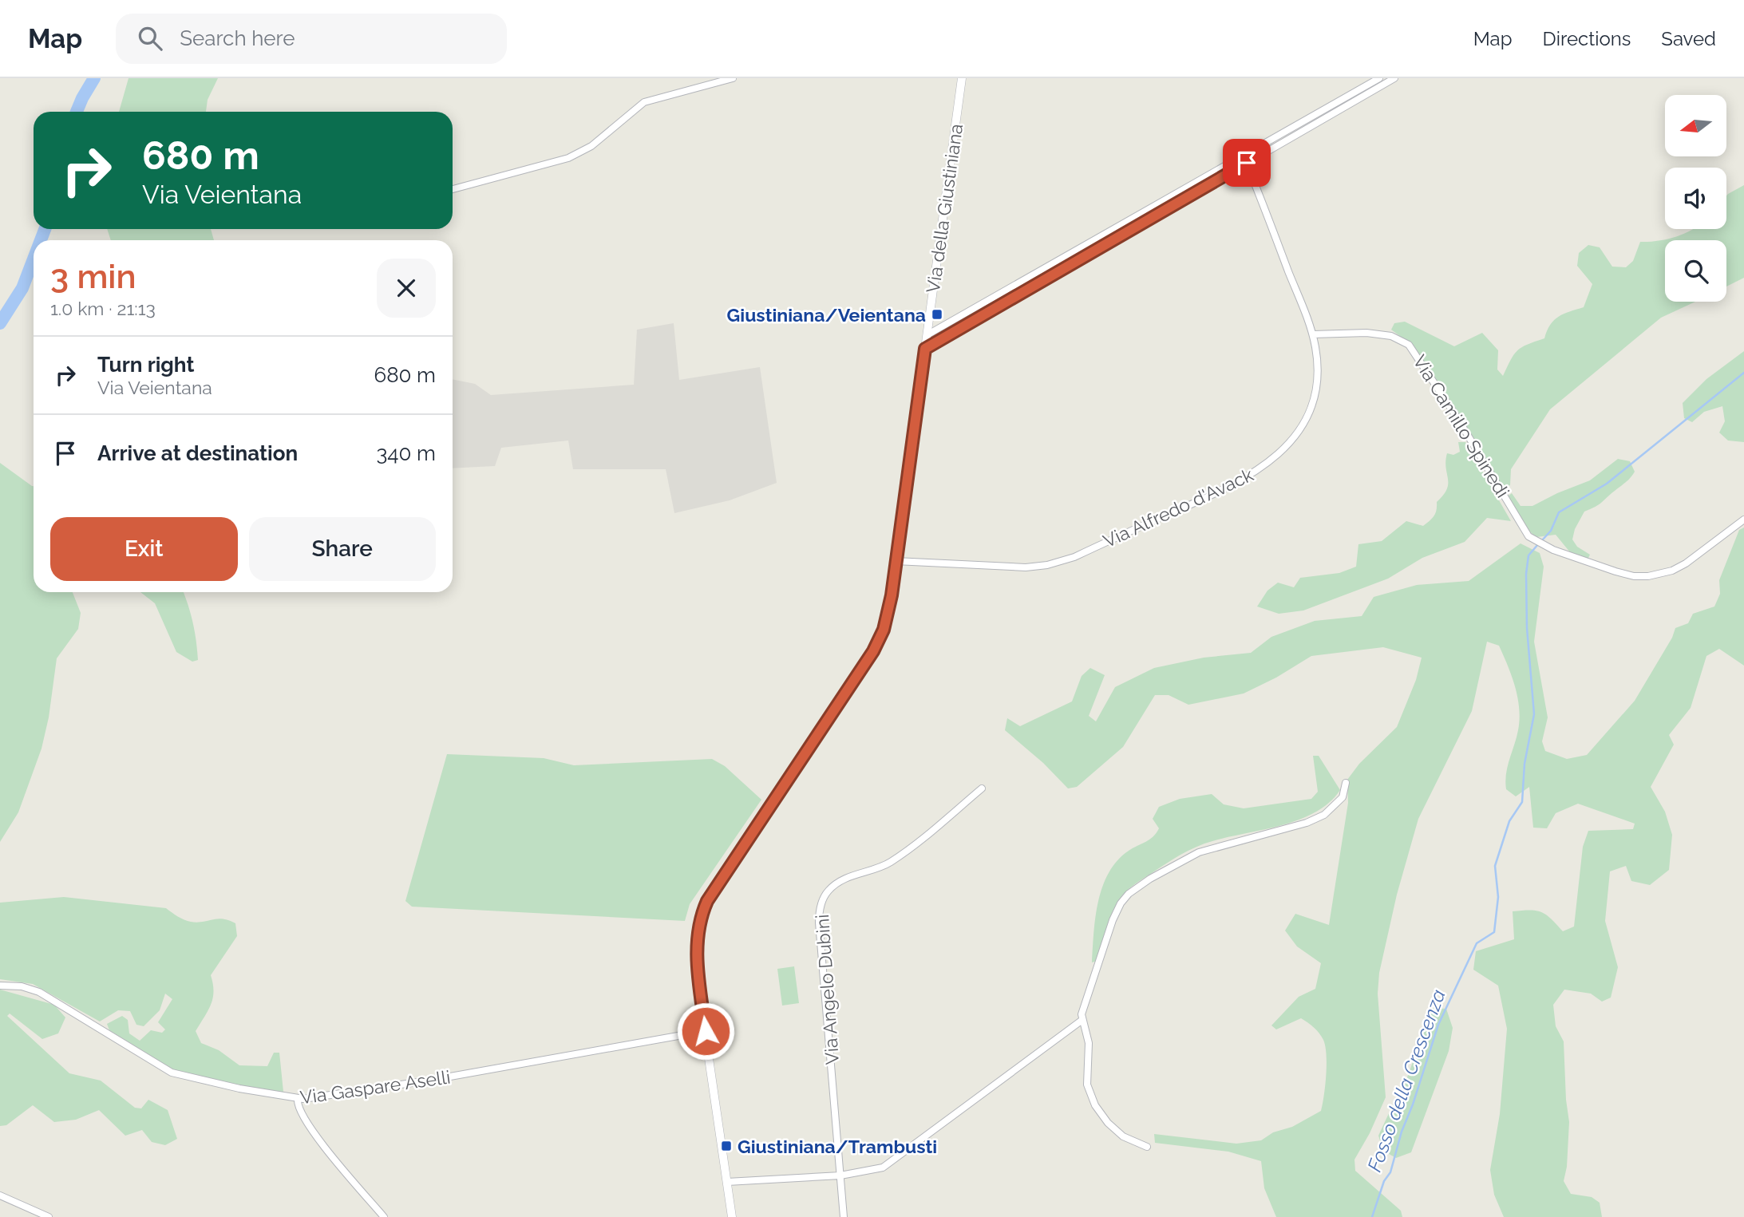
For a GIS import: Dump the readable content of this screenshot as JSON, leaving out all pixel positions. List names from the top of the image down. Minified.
{"streets":{"street":["Via della Giustiniana","Via Camillo Spinedi","Via Alfredo d'Avack","Via Angelo Dubini","Via Gaspare Aselli"]},"crossings":[["Via della Giustiniana","Via Alfredo d'Avack"],["Via della Giustiniana","Via Gaspare Aselli"],["Via Camillo Spinedi","Via Alfredo d'Avack"]],"water":["Fosso della Crescenza"],"places":{"transit":["Giustiniana/Veientana","Giustiniana/Trambusti"]},"north":"left","page":{"header":"Map","search":"Search here","nav":["Map","Directions","Saved"],"turn":["680 m","Via Veientana"],"heading":["3 min","1.0 km · 21:13"],"list":[{"name":"Turn right","note":"Via Veientana","value":"680 m"},{"name":"Arrive at destination","value":"340 m"}],"buttons":["Exit","Share"]}}
